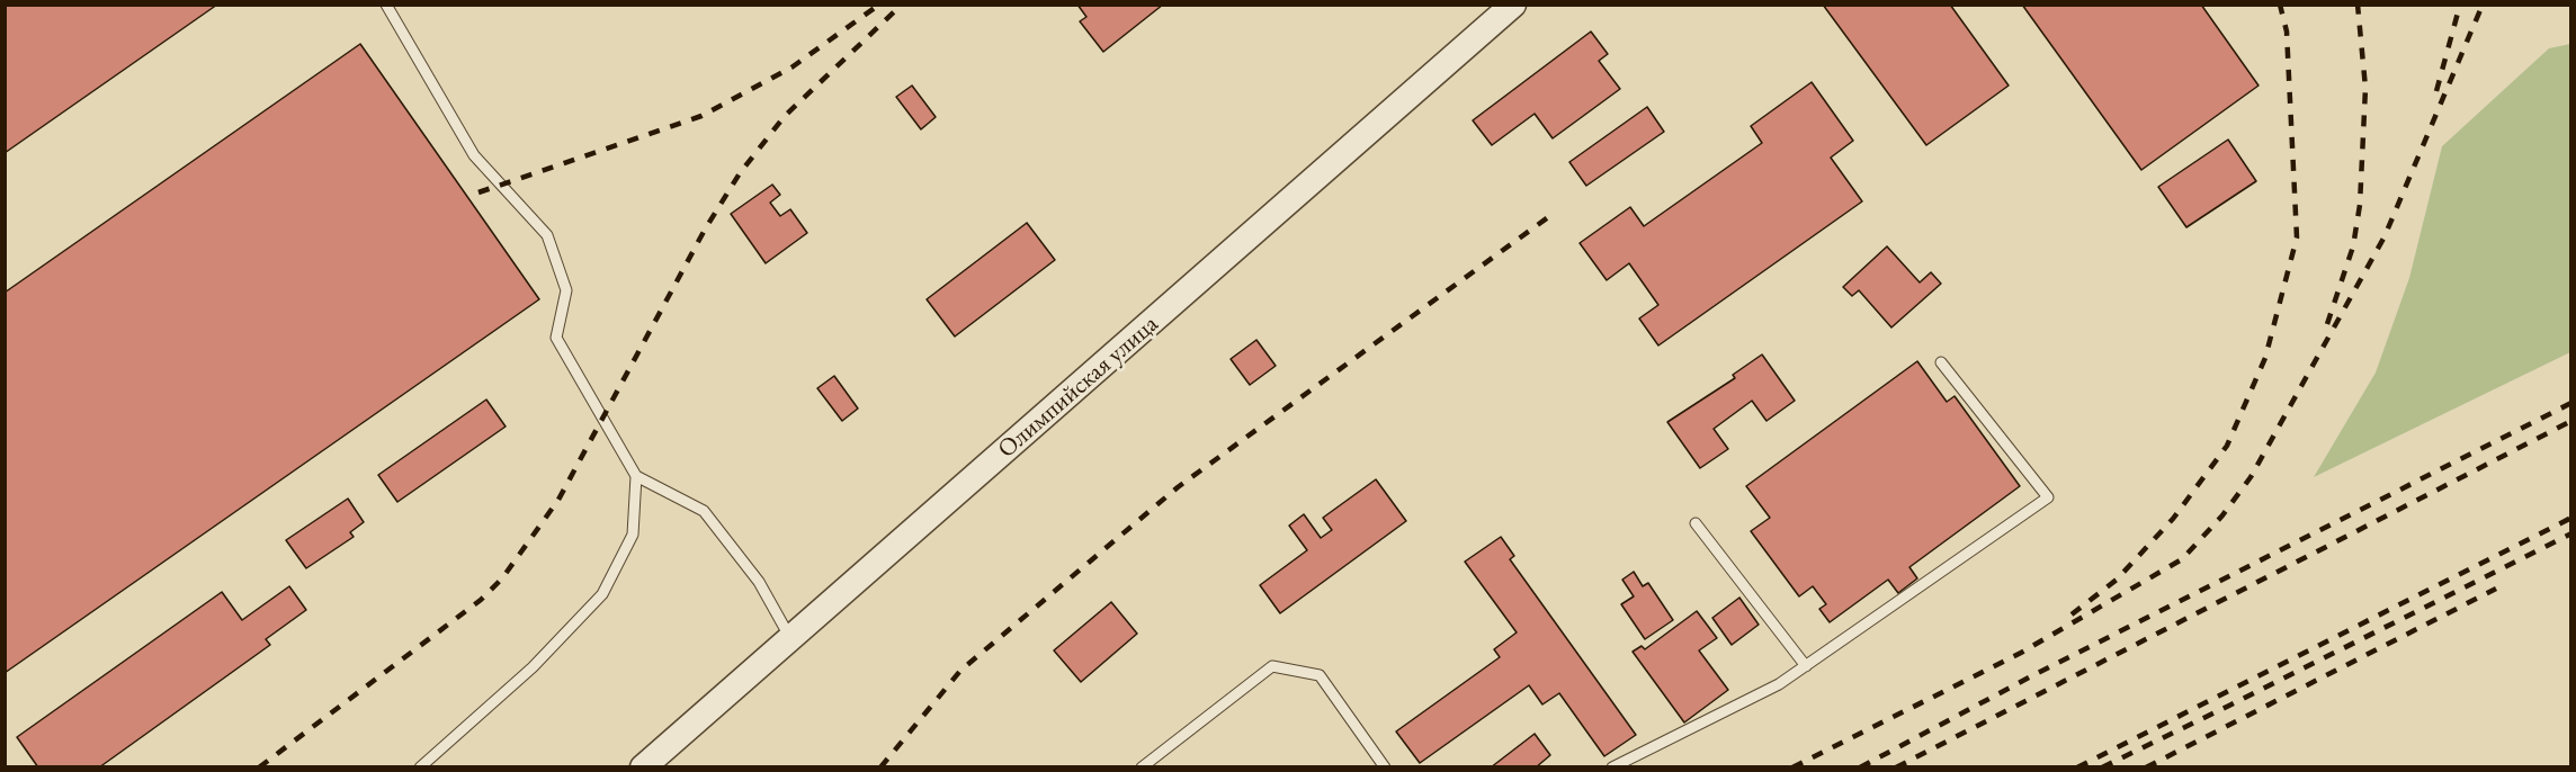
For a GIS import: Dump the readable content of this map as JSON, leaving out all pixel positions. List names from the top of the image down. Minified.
{"streets":{"street":["Олимпийская улица"]}}
